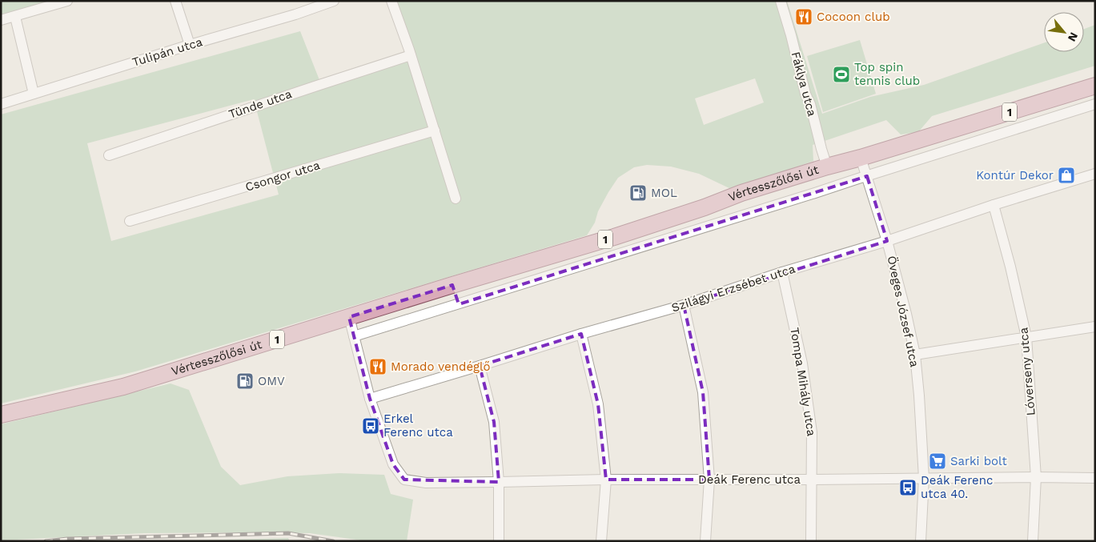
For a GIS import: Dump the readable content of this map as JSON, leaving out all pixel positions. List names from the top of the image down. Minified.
{"streets":{"main road":["1","Vértesszőlősi út"],"street":["Tulipán utca","Fáklya utca","Tünde utca","Csongor utca","Szilágyi Erzsébet utca","Öveges József utca","Lóverseny utca","Tompa Mihály utca","Deák Ferenc utca"]},"crossings":[["Fáklya utca","Vértesszőlősi út"],["Vértesszőlősi út","Öveges József utca"],["Szilágyi Erzsébet utca","Öveges József utca"],["Szilágyi Erzsébet utca","Lóverseny utca"],["Szilágyi Erzsébet utca","Tompa Mihály utca"],["Szilágyi Erzsébet utca","Deák Ferenc utca"],["Öveges József utca","Deák Ferenc utca"],["Lóverseny utca","Deák Ferenc utca"],["Tompa Mihály utca","Deák Ferenc utca"]],"places":{"restaurant":["Cocoon club","Morado vendéglő"],"sports":["Top spin tennis club"],"shop":["Kontúr Dekor"],"fuel station":["MOL","OMV"],"bus stop":["Erkel Ferenc utca","Deák Ferenc utca 40."],"supermarket":["Sarki bolt"]},"north":"bottom right"}
